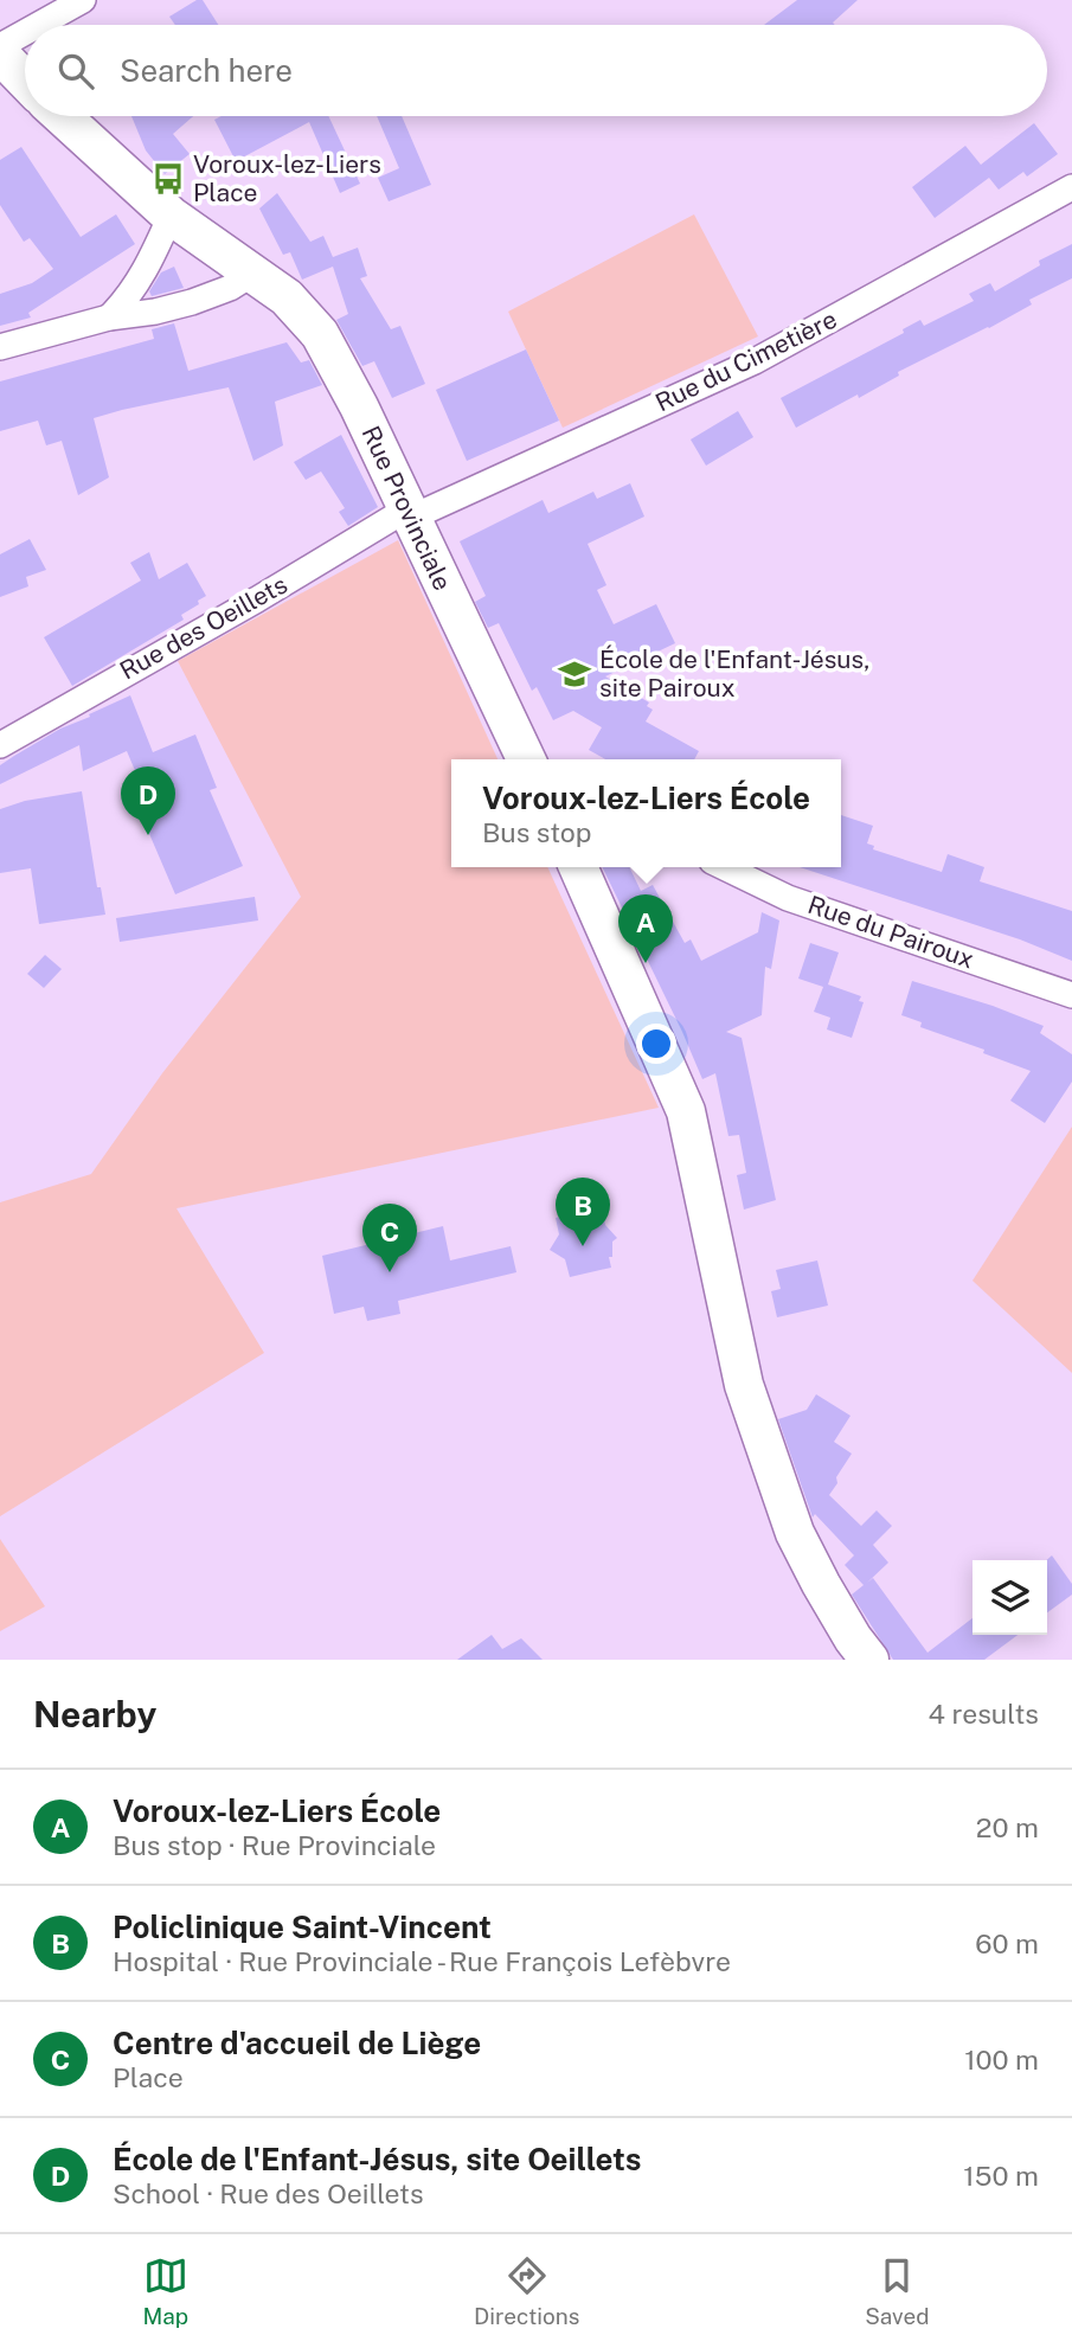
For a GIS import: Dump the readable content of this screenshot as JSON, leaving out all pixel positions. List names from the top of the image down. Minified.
{"streets":{"main road":["Rue Provinciale"],"street":["Rue du Cimetière","Rue des Oeillets","Rue du Pairoux"]},"crossings":[["Rue du Cimetière","Rue Provinciale"],["Rue du Cimetière","Rue des Oeillets"],["Rue Provinciale","Rue des Oeillets"]],"places":{"bus stop":["Voroux-lez-Liers Place"],"school or university":["École de l'Enfant-Jésus, site Pairoux"]},"page":{"search":"Search here","popup":["Voroux-lez-Liers École","Bus stop"],"pins":["D","A","B","C"],"heading":["Nearby","4 results"],"list":[{"mark":"A","name":"Voroux-lez-Liers École","note":"Bus stop · Rue Provinciale","value":"20 m"},{"mark":"B","name":"Policlinique Saint-Vincent","note":"Hospital · Rue Provinciale - Rue François Lefèbvre","value":"60 m"},{"mark":"C","name":"Centre d'accueil de Liège","note":"Place","value":"100 m"},{"mark":"D","name":"École de l'Enfant-Jésus, site Oeillets","note":"School · Rue des Oeillets","value":"150 m"}],"nav":["Map","Directions","Saved"]}}
